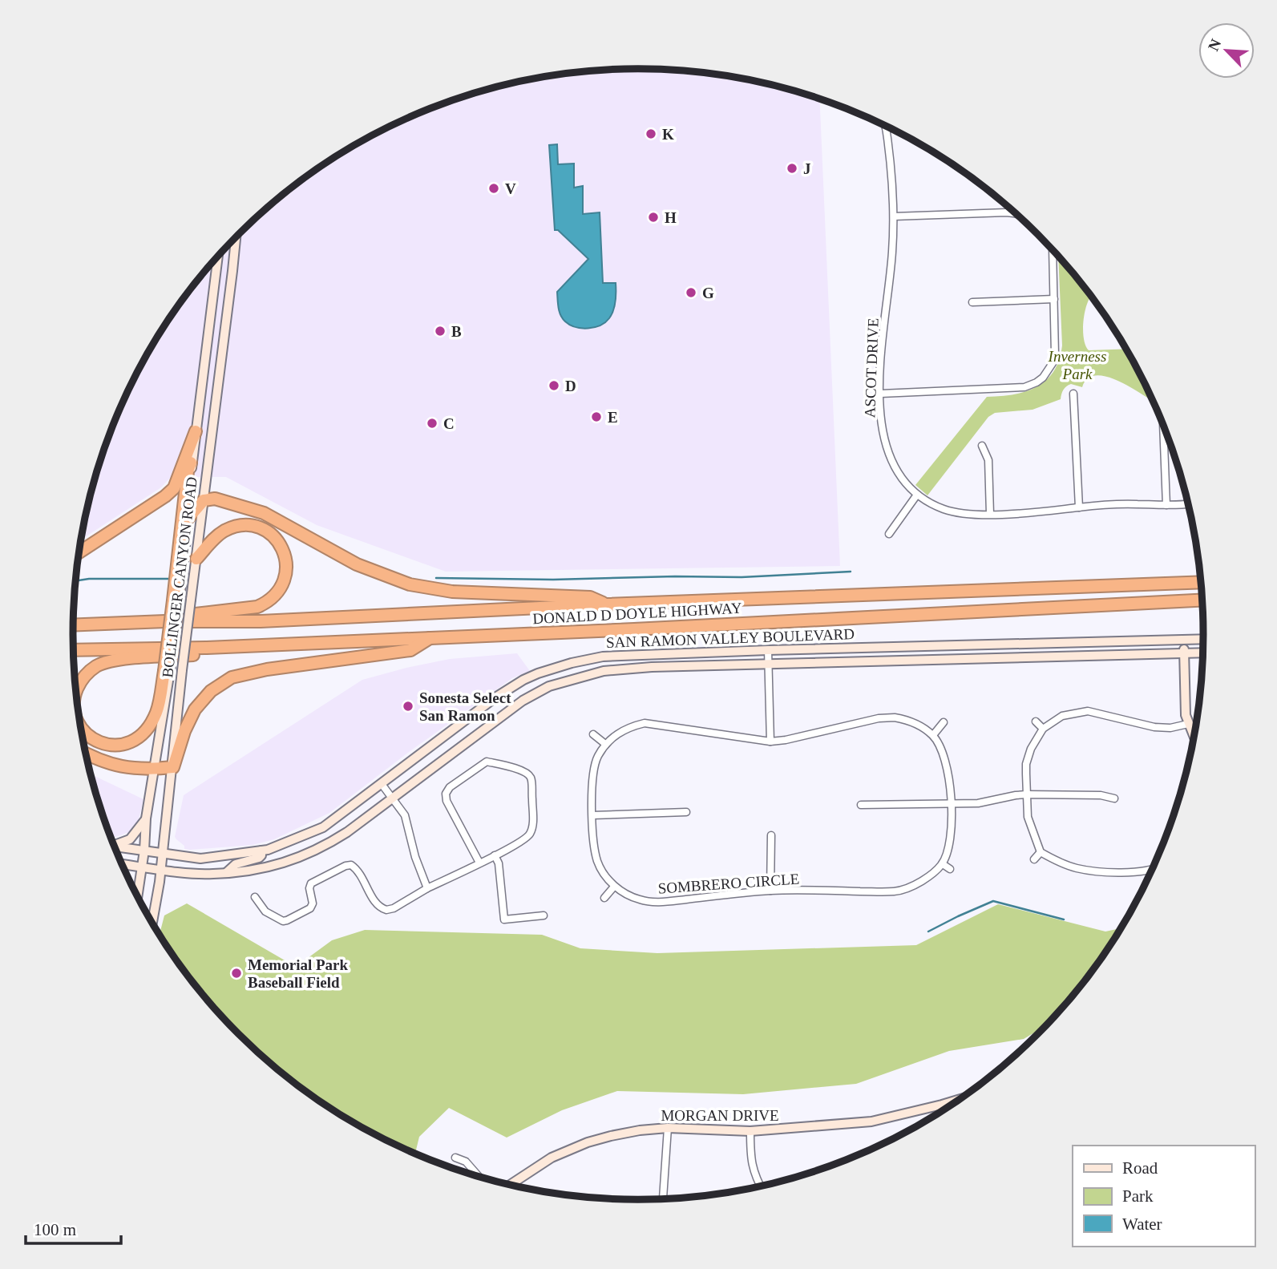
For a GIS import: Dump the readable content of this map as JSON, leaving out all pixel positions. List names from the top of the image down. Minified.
{"streets":{"highway":["DONALD D DOYLE HIGHWAY"],"main road":["BOLLINGER CANYON ROAD","SAN RAMON VALLEY BOULEVARD","MORGAN DRIVE"],"street":["ASCOT DRIVE","SOMBRERO CIRCLE"]},"crossings":[["BOLLINGER CANYON ROAD","SAN RAMON VALLEY BOULEVARD"]],"parks":["Inverness Park"],"places":["K","J","V","H","G","B","D","E","C","Sonesta Select San Ramon","Memorial Park Baseball Field"],"legend":["Road","Park","Water"],"scale_bar":"100 m","north":"top left"}
